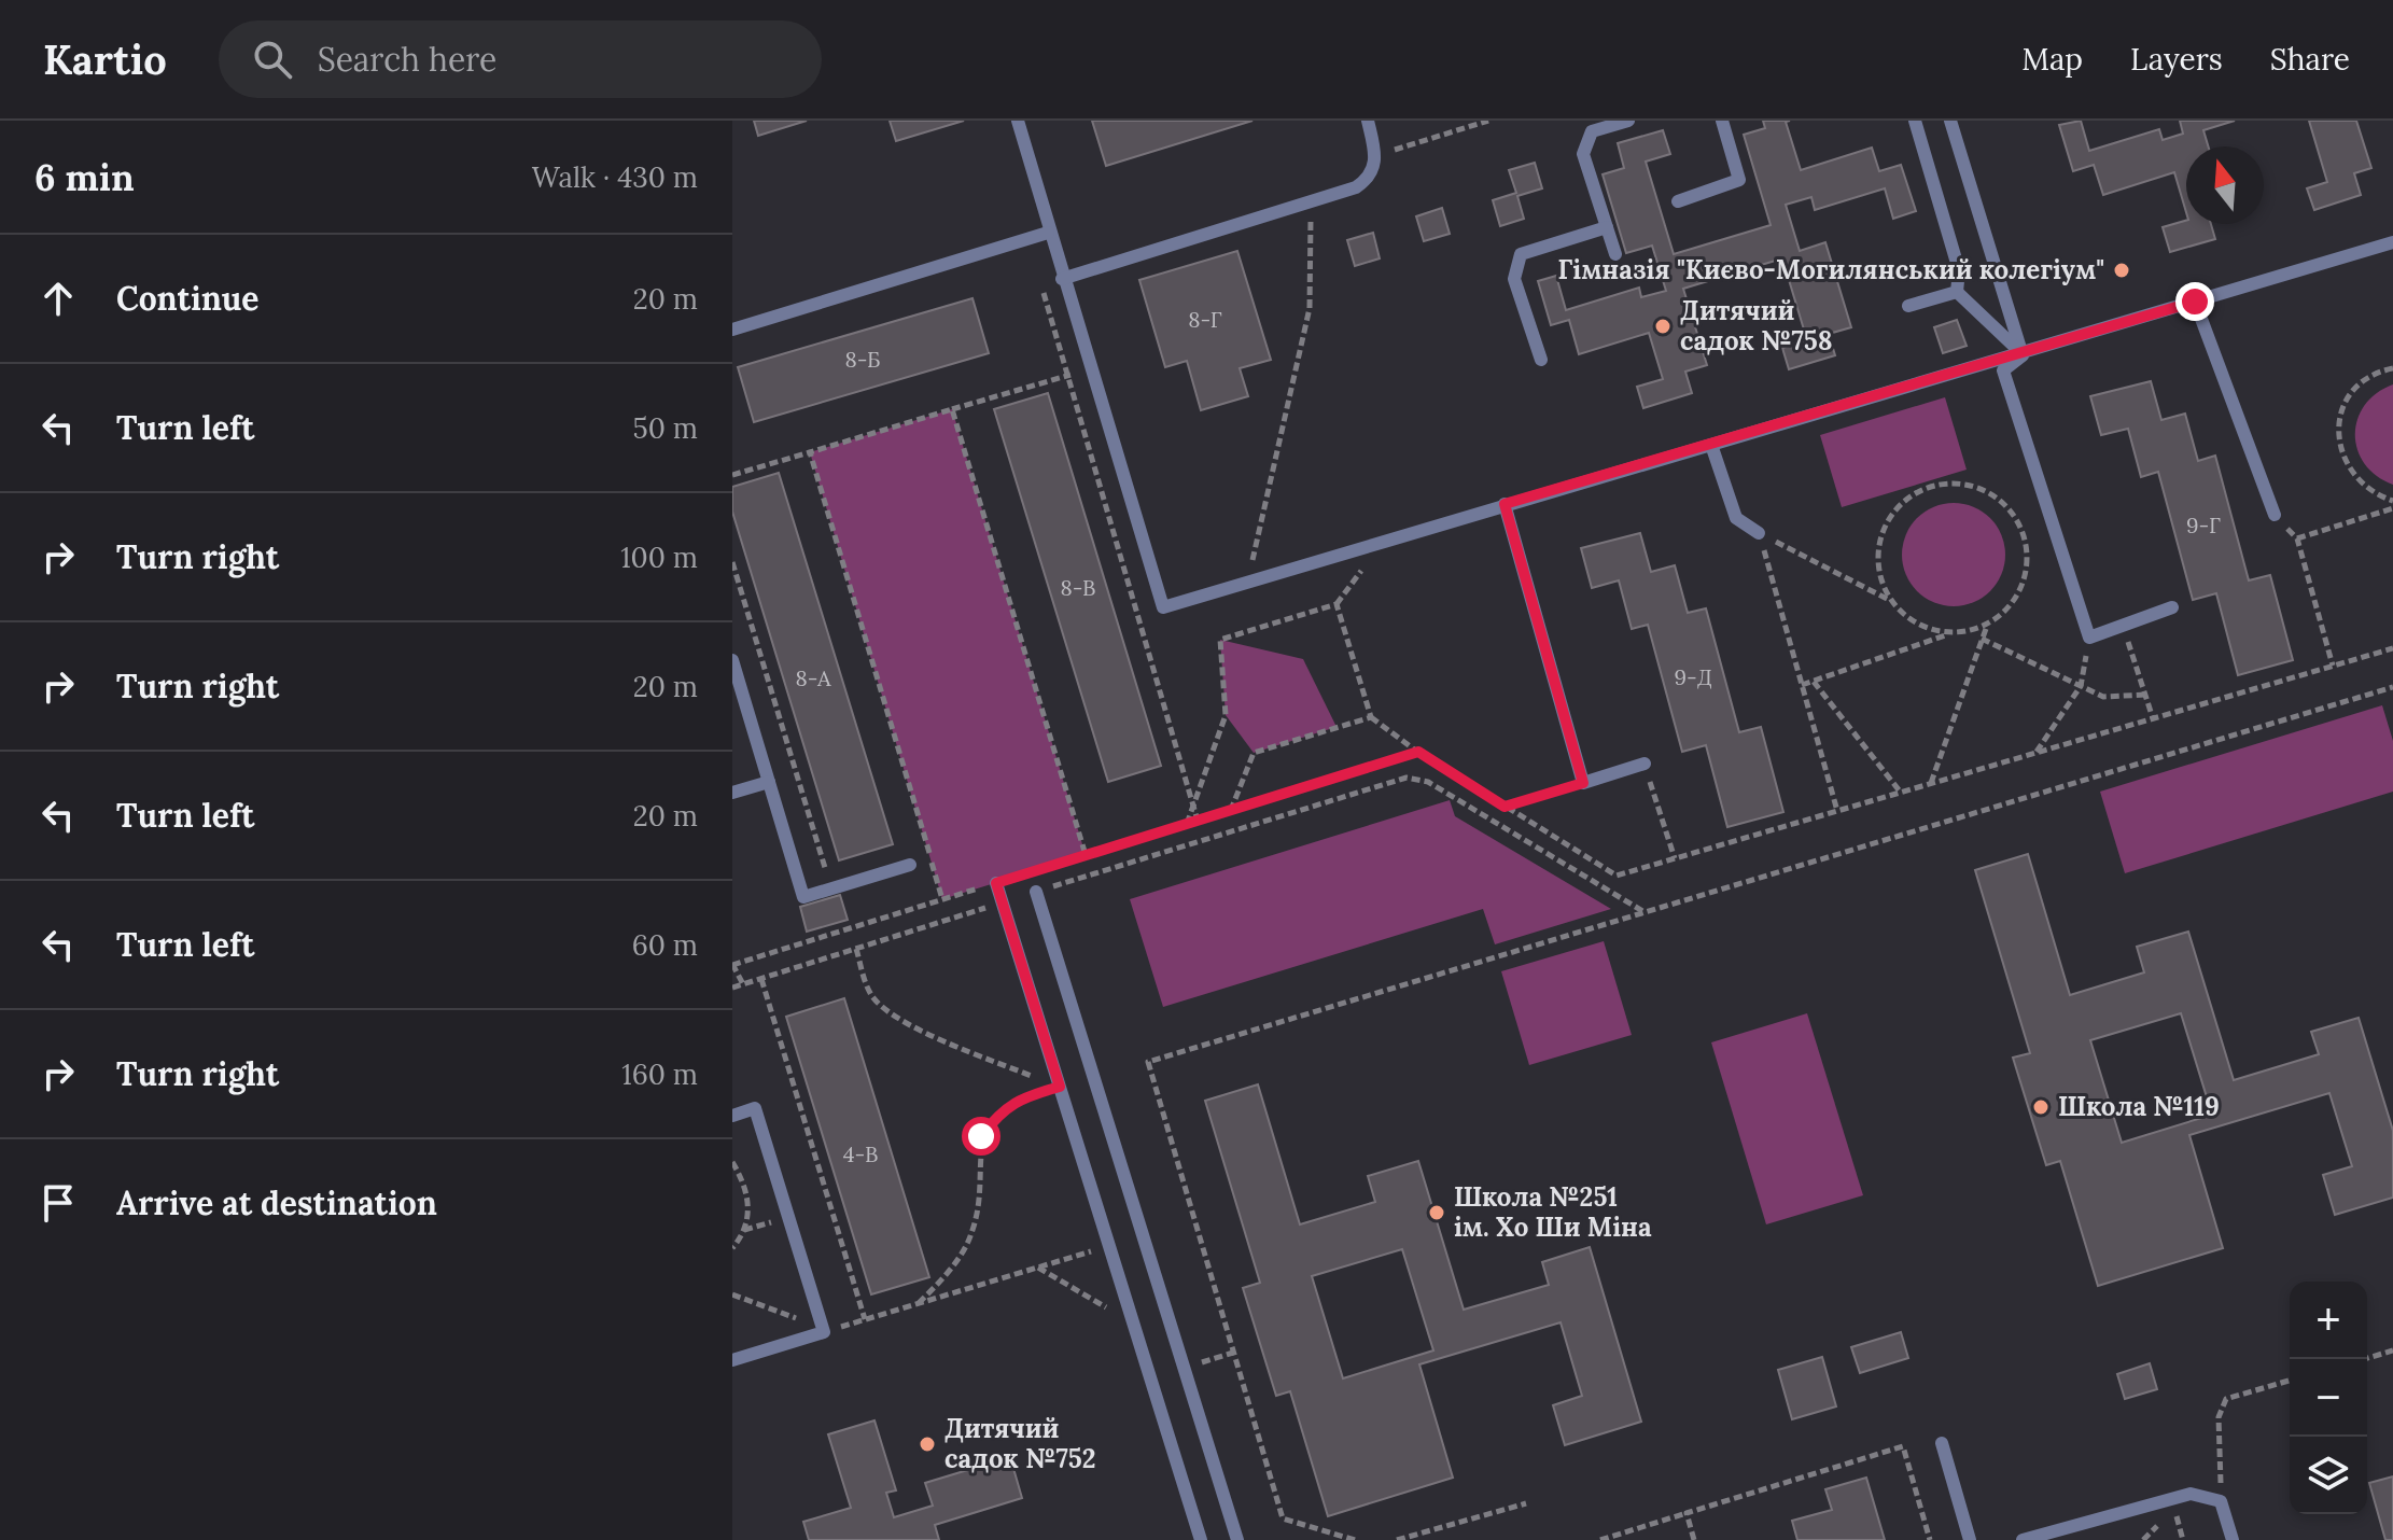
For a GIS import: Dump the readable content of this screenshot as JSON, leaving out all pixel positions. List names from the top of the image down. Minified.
{"places":["Гімназія \"Києво-Могилянський колегіум\"","Дитячий садок №758","Школа №119","Школа №251 ім. Хо Ши Міна","Дитячий садок №752"],"house_numbers":["8-Г","8-Б","9-Г","8-В","9-Д","8-А","4-В"],"north":"top","page":{"header":"Kartio","search":"Search here","nav":["Map","Layers","Share"],"heading":["6 min","Walk · 430 m"],"list":[["Continue","20 m"],["Turn left","50 m"],["Turn right","100 m"],["Turn right","20 m"],["Turn left","20 m"],["Turn left","60 m"],["Turn right","160 m"],"Arrive at destination"],"map_buttons":["+","−"]}}
